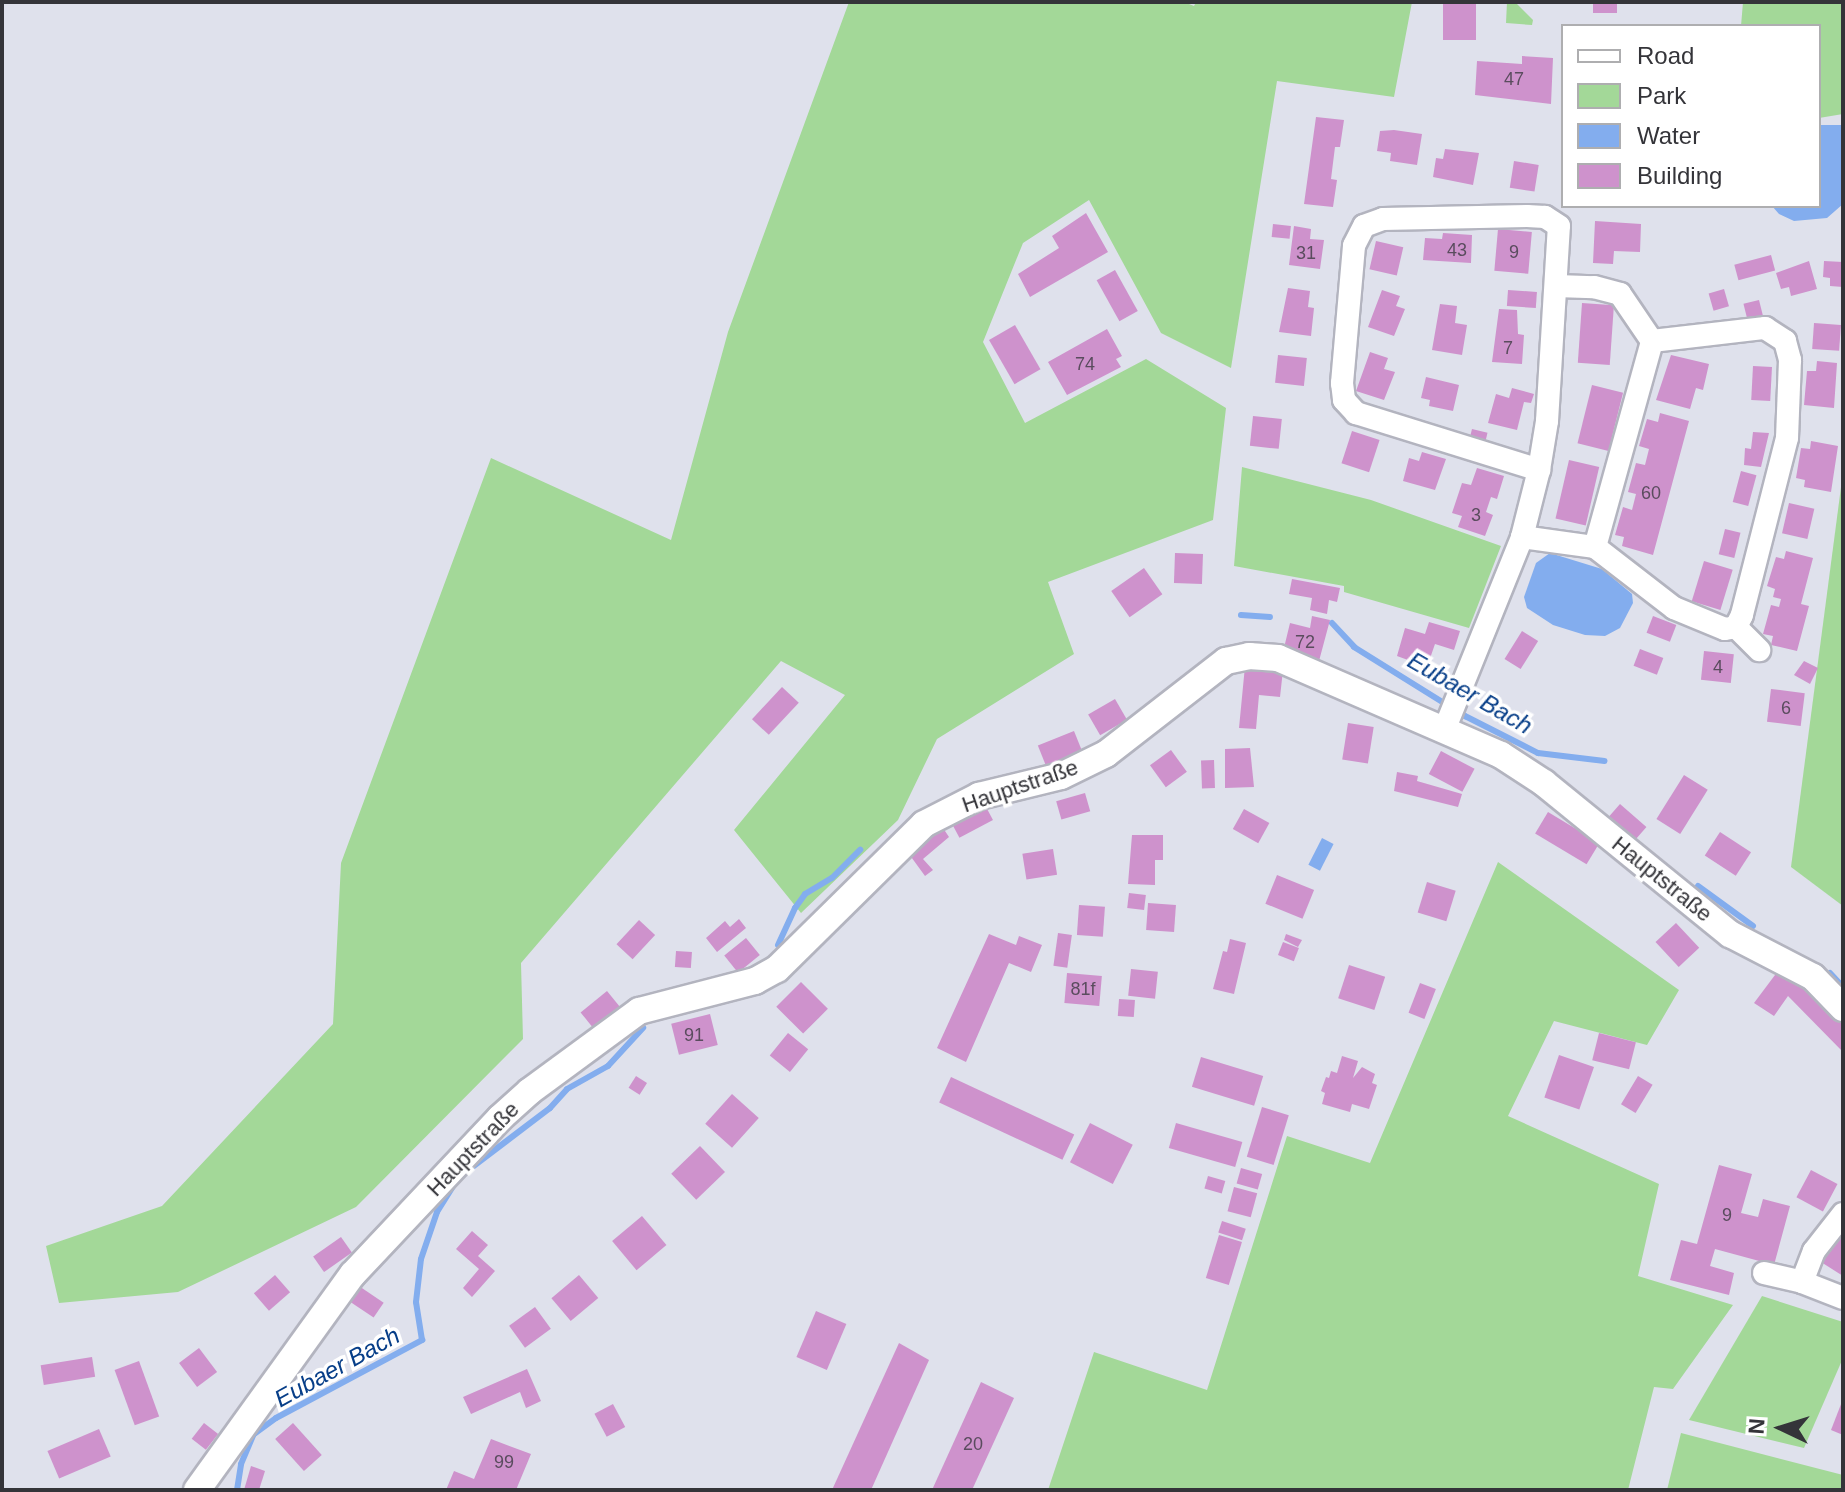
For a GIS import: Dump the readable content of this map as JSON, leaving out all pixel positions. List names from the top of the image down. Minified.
{"streets":{"street":["Hauptstraße"]},"water":["Eubaer Bach"],"house_numbers":["47","43","9","31","7","74","60","3","72","4","6","81f","91","9","20","99"],"legend":["Road","Park","Water","Building"],"north":"left"}
